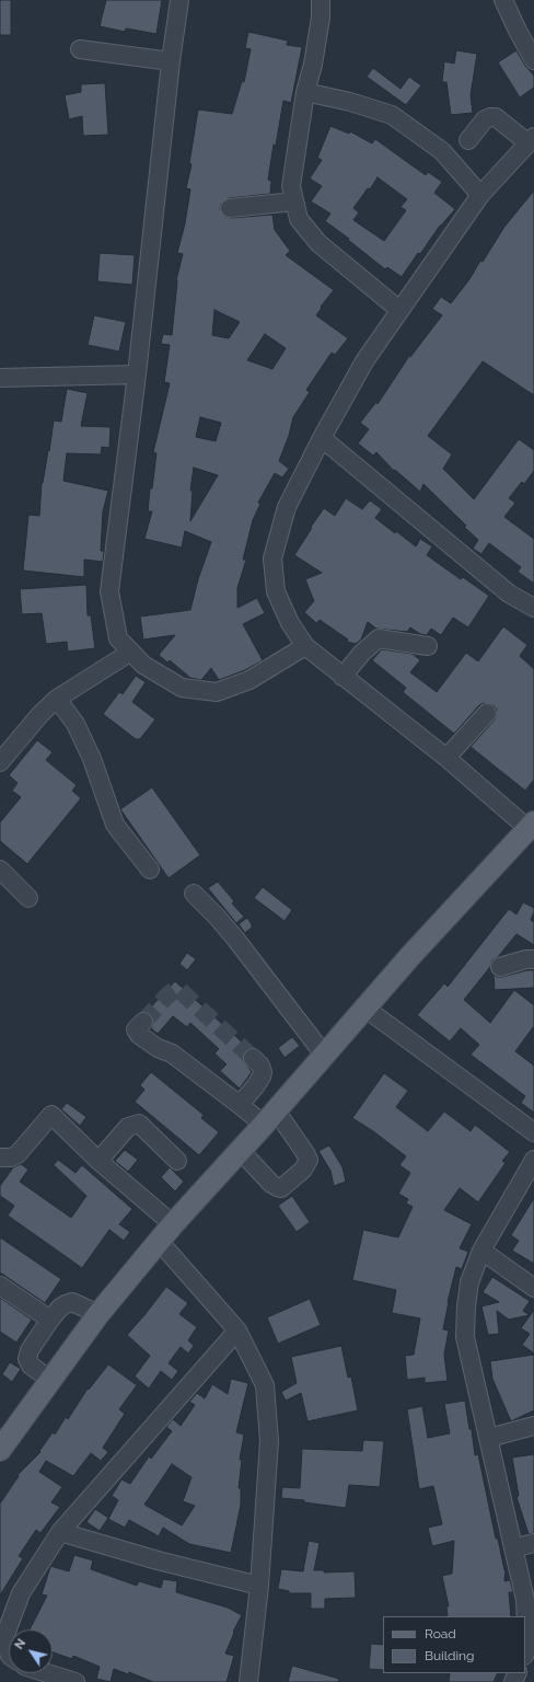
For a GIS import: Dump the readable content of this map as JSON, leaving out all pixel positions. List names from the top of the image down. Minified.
{"legend":["Road","Building"],"north":"top left"}
